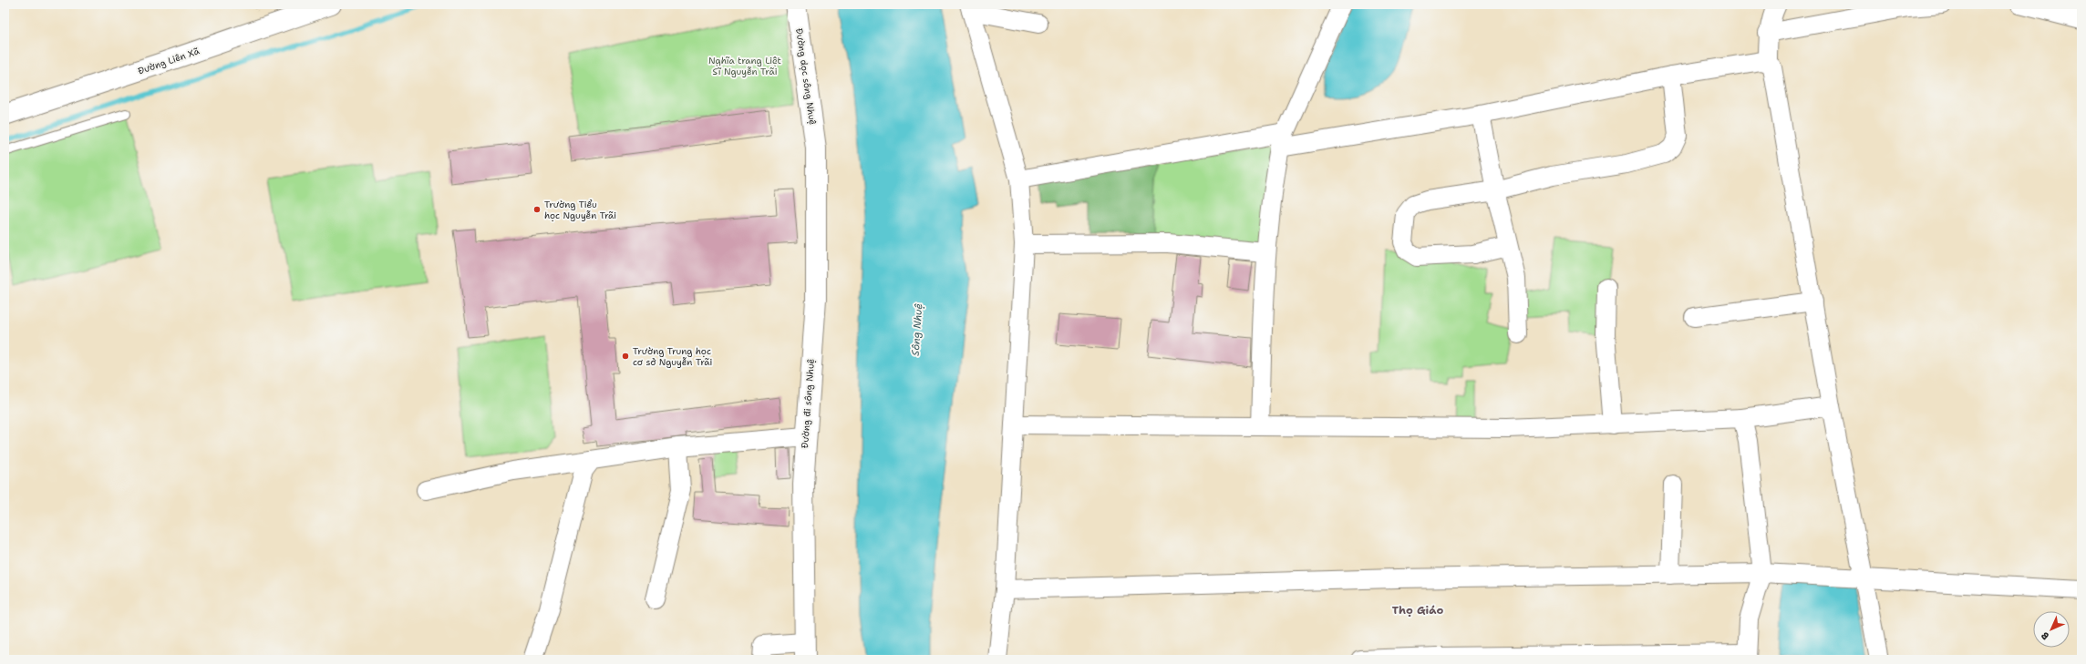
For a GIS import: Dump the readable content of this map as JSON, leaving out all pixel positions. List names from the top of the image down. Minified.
{"streets":{"street":["Đường Liên Xã","Đường dọc sông Nhuệ","Đường đi sông Nhuệ"]},"crossings":[["Đường dọc sông Nhuệ","Đường đi sông Nhuệ"]],"districts":["Thọ Giáo"],"water":["Sông Nhuệ"],"parks":["Nghĩa trang Liệt Sĩ Nguyễn Trãi"],"places":["Trường Tiểu học Nguyễn Trãi","Trường Trung học cơ sở Nguyễn Trãi"],"north":"bottom left"}
